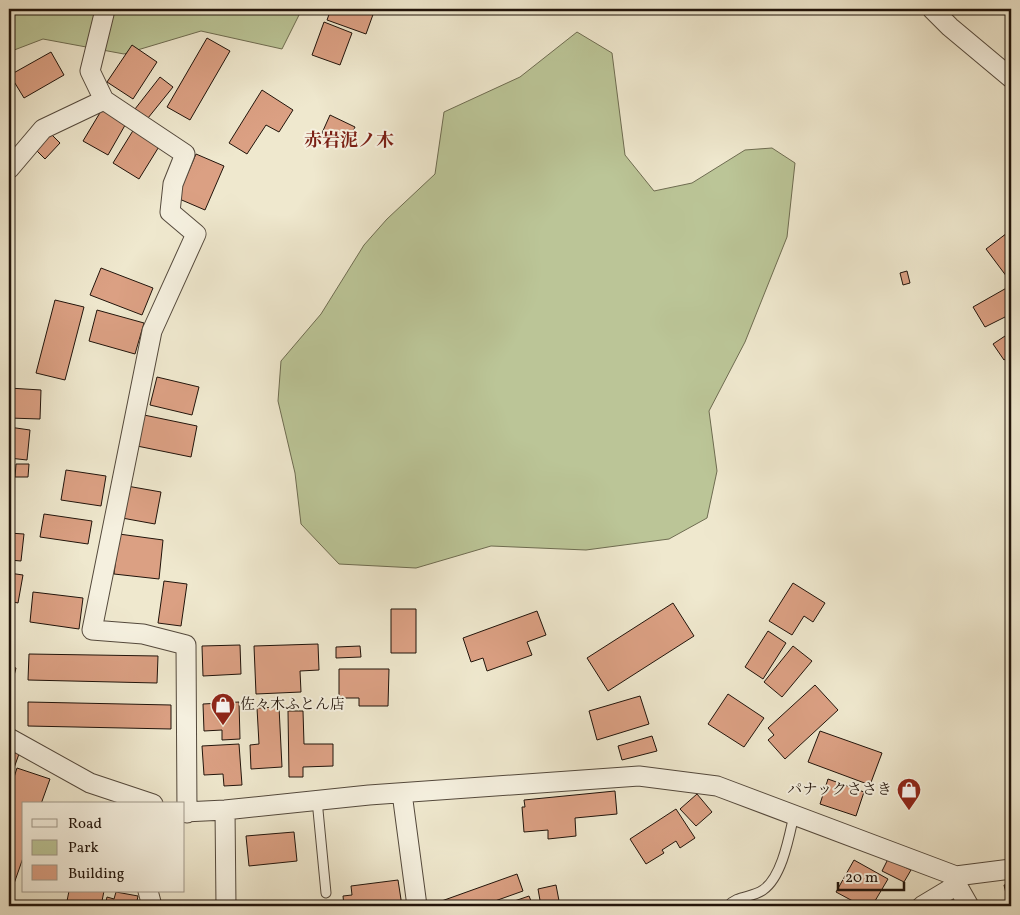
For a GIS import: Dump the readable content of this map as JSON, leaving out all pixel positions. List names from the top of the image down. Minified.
{"districts":["赤岩泥ノ木"],"places":{"shop":["佐々木ふとん店","パナックささき"]},"legend":["Road","Park","Building"],"scale_bar":"20 m"}
